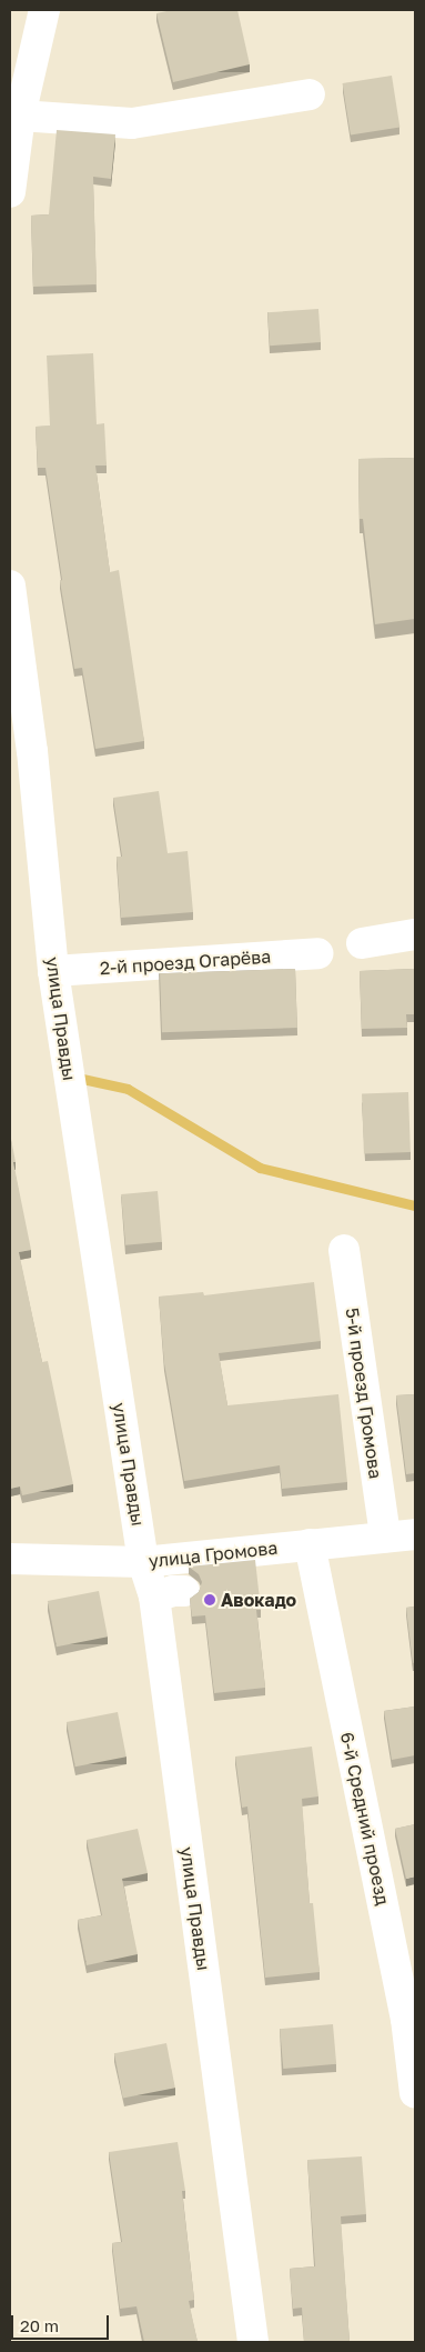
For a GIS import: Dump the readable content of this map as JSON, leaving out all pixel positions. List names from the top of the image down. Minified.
{"streets":{"street":["2-й проезд Огарёва","улица Правды","5-й проезд Громова","улица Громова","6-й Средний проезд"]},"crossings":[["2-й проезд Огарёва","улица Правды"],["улица Правды","улица Громова"],["5-й проезд Громова","улица Громова"],["улица Громова","6-й Средний проезд"]],"places":["Авокадо"],"scale_bar":"20 m"}
